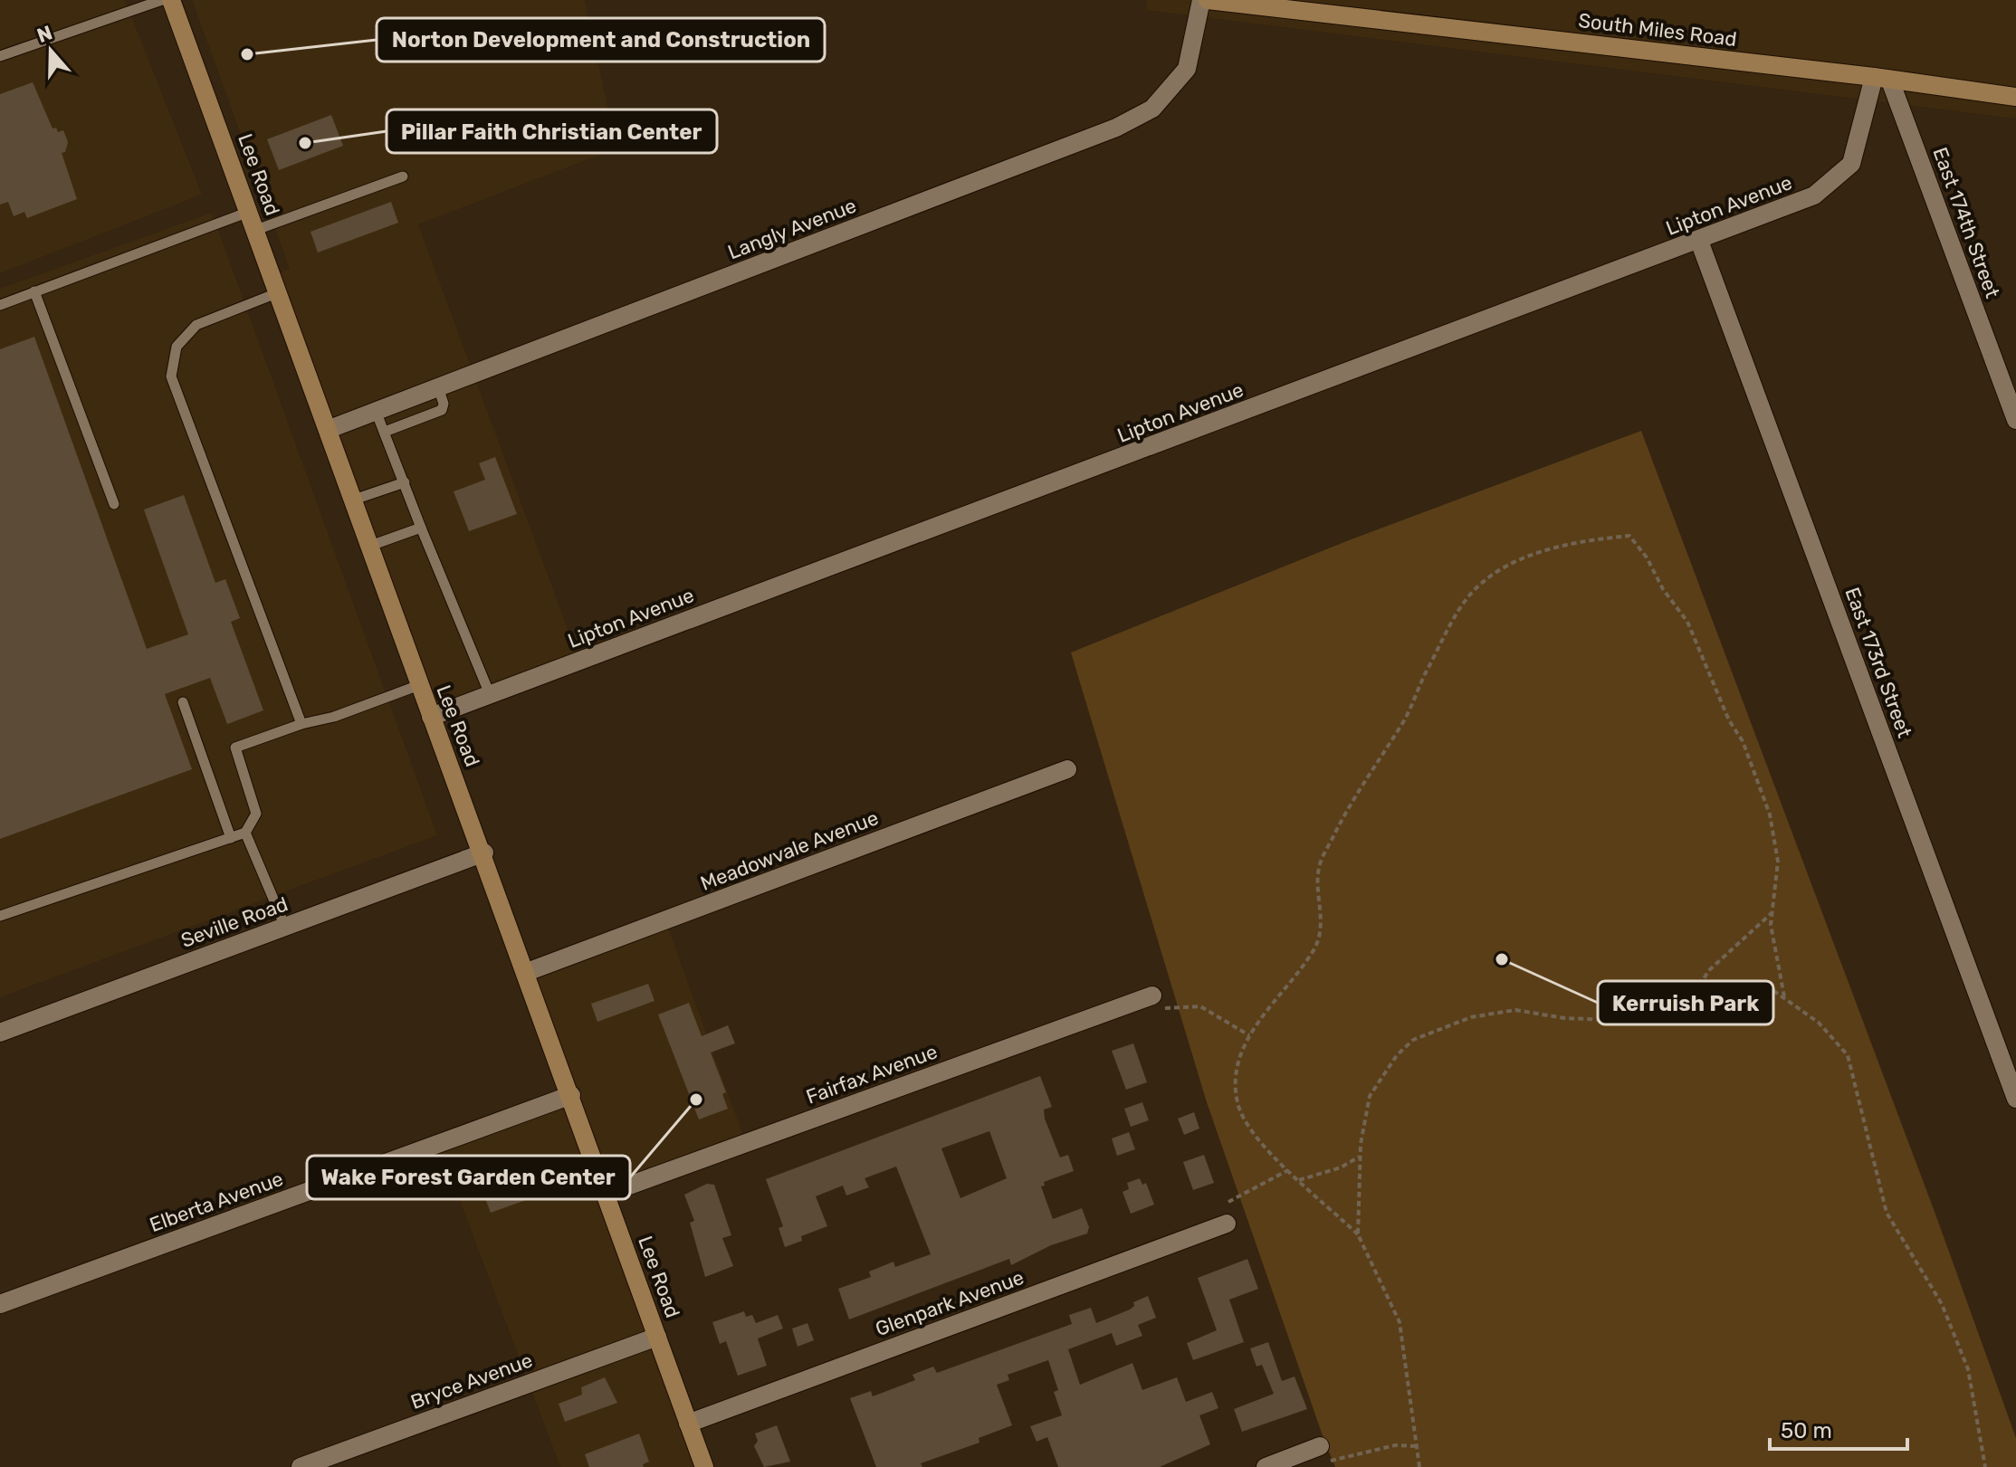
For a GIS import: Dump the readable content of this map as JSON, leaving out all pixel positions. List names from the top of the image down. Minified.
{"streets":{"main road":["South Miles Road","Lee Road"],"street":["Lipton Avenue","East 174th Street","Langly Avenue","East 173rd Street","Meadowvale Avenue","Seville Road","Fairfax Avenue","Elberta Avenue","Glenpark Avenue","Bryce Avenue"]},"crossings":[["South Miles Road","Lipton Avenue"],["South Miles Road","East 174th Street"],["Lee Road","Lipton Avenue"],["Lee Road","Langly Avenue"],["Lee Road","Meadowvale Avenue"],["Lee Road","Seville Road"],["Lee Road","Fairfax Avenue"],["Lee Road","Elberta Avenue"],["Lee Road","Glenpark Avenue"],["Lee Road","Bryce Avenue"],["Lipton Avenue","East 174th Street"],["Lipton Avenue","East 173rd Street"]],"places":["Norton Development and Construction","Pillar Faith Christian Center","Kerruish Park","Wake Forest Garden Center"],"scale_bar":"50 m","north":"top"}
